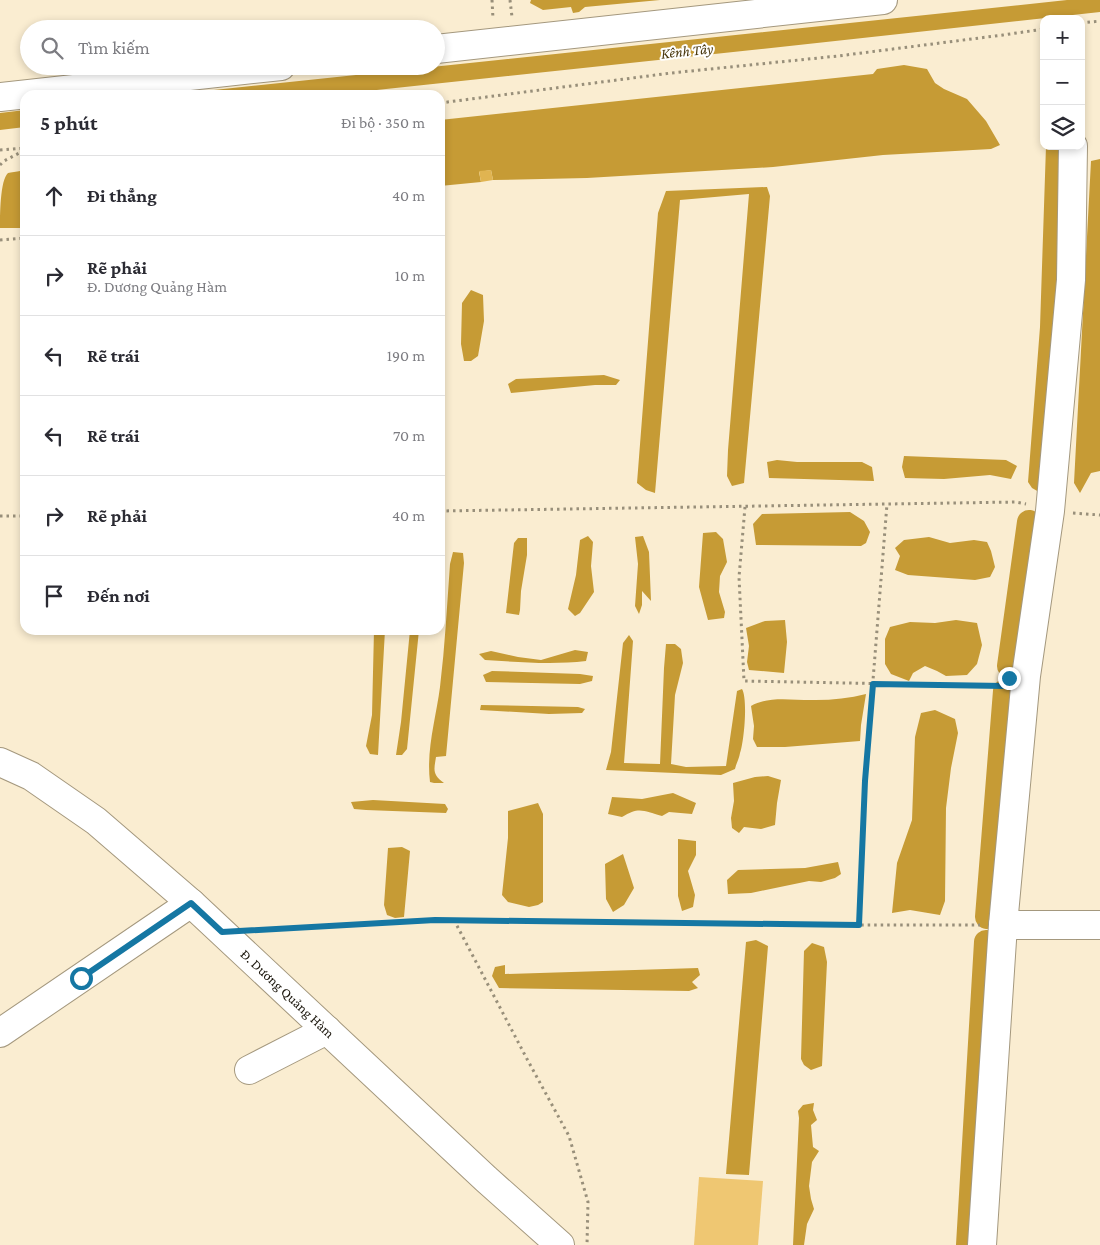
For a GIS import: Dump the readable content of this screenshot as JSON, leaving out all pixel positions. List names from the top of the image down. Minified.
{"streets":{"street":["Đ. Dương Quảng Hàm"]},"water":["Kênh Tây"],"page":{"map_buttons":["+","−"],"search":"Tìm kiếm","heading":["5 phút","Đi bộ · 350 m"],"list":[["Đi thẳng","40 m"],["Rẽ phải","Đ. Dương Quảng Hàm","10 m"],["Rẽ trái","190 m"],["Rẽ trái","70 m"],["Rẽ phải","40 m"],"Đến nơi"]}}
